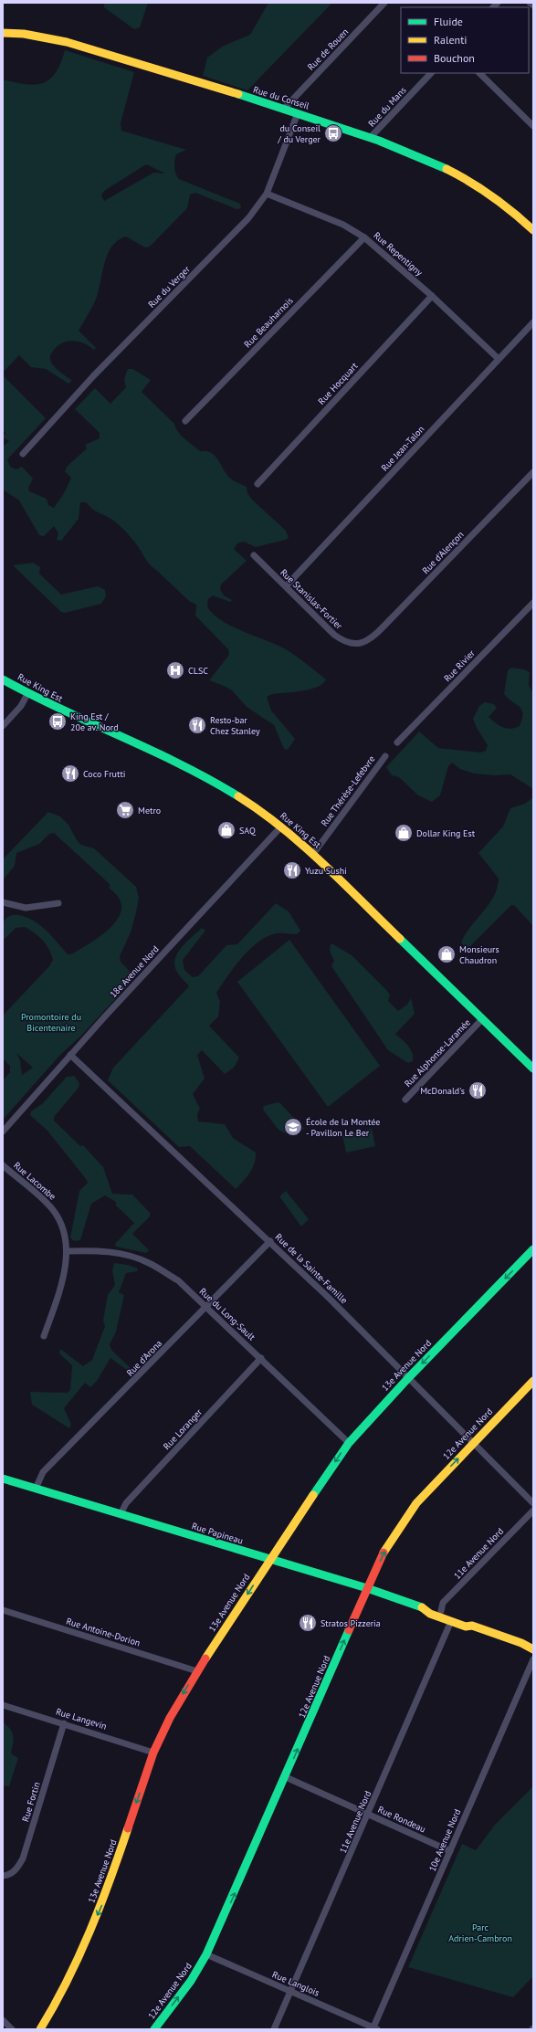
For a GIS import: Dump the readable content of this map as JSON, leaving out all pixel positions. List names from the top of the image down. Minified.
{"streets":{"main road":["Rue du Conseil","Rue King Est","13e Avenue Nord","12e Avenue Nord","Rue Papineau"],"street":["Rue de Rouen","Rue du Mans","Rue Repentigny","Rue du Verger","Rue Beauharnois","Rue Hocquart","Rue Jean-Talon","Rue d'Alençon","Rue Stanislas-Fortier","Rue Rivier","Rue Thérèse-Lefebvre","18e Avenue Nord","Rue Alphonse-Laramée","Rue Lacombe","Rue de la Sainte-Famille","Rue du Long-Sault","Rue d'Arona","Rue Loranger","11e Avenue Nord","Rue Antoine-Dorion","Rue Langevin","Rue Fortin","Rue Rondeau","10e Avenue Nord","Rue Langlois"]},"crossings":[["Rue de Rouen","Rue du Conseil"],["Rue du Conseil","Rue du Mans"],["Rue du Conseil","Rue du Verger"],["Rue Repentigny","Rue du Verger"],["Rue Repentigny","Rue Beauharnois"],["Rue Repentigny","Rue Hocquart"],["Rue Repentigny","Rue Jean-Talon"],["Rue Jean-Talon","Rue Stanislas-Fortier"],["Rue d'Alençon","Rue Stanislas-Fortier"],["Rue King Est","Rue Thérèse-Lefebvre"],["Rue King Est","18e Avenue Nord"],["Rue King Est","Rue Alphonse-Laramée"],["18e Avenue Nord","Rue de la Sainte-Famille"],["Rue Lacombe","Rue du Long-Sault"],["Rue de la Sainte-Famille","Rue d'Arona"],["Rue de la Sainte-Famille","13e Avenue Nord"],["Rue de la Sainte-Famille","12e Avenue Nord"],["Rue du Long-Sault","Rue d'Arona"],["Rue du Long-Sault","13e Avenue Nord"],["Rue du Long-Sault","Rue Loranger"],["Rue d'Arona","Rue Papineau"],["13e Avenue Nord","Rue Papineau"],["13e Avenue Nord","Rue Antoine-Dorion"],["13e Avenue Nord","Rue Langevin"],["Rue Loranger","Rue Papineau"],["12e Avenue Nord","Rue Papineau"],["12e Avenue Nord","Rue Rondeau"],["12e Avenue Nord","Rue Langlois"],["Rue Papineau","11e Avenue Nord"],["11e Avenue Nord","Rue Rondeau"],["11e Avenue Nord","Rue Langlois"],["Rue Langevin","Rue Fortin"],["Rue Rondeau","10e Avenue Nord"],["10e Avenue Nord","Rue Langlois"]],"one_way":["13e Avenue Nord","12e Avenue Nord"],"parks":["Promontoire du Bicentenaire","Parc Adrien-Cambron"],"places":{"bus stop":["du Conseil / du Verger","King Est / 20e av. Nord"],"hospital":["CLSC"],"restaurant":["Resto-bar Chez Stanley","Coco Frutti","Yuzu Sushi","McDonald's","Stratos Pizzeria"],"supermarket":["Metro"],"shop":["SAQ","Dollar King Est","Monsieurs Chaudron"],"school or university":["École de la Montée - Pavillon Le Ber"]},"legend":["Fluide","Ralenti","Bouchon"]}
